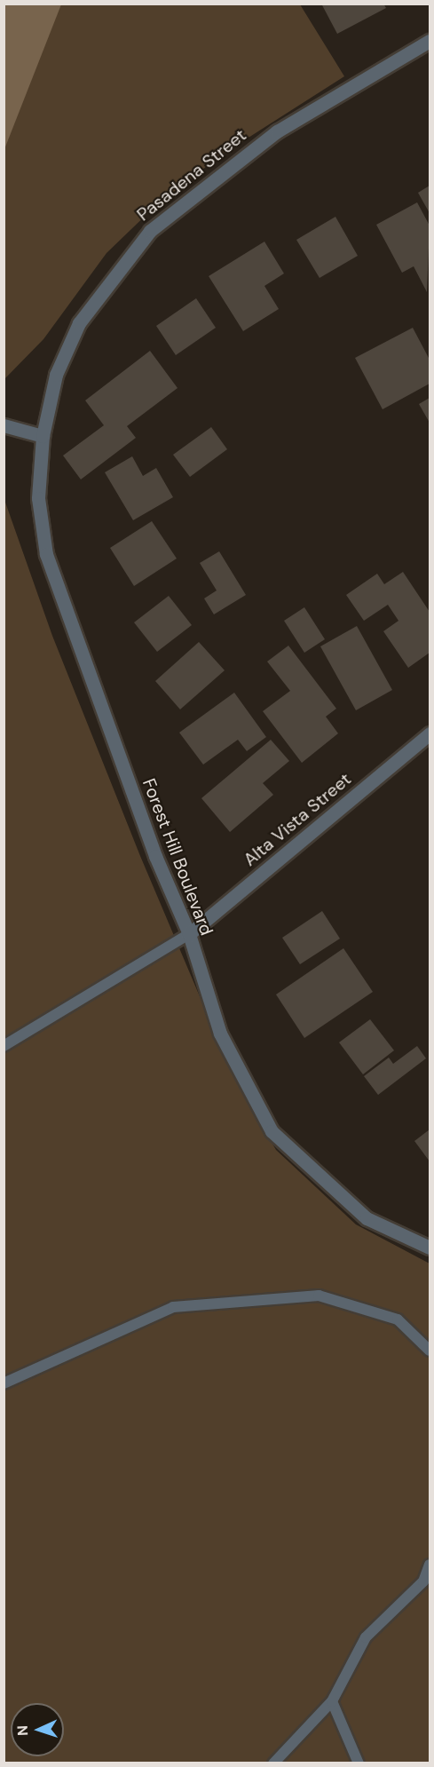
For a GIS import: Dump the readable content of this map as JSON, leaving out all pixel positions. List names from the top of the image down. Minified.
{"streets":{"street":["Pasadena Street","Alta Vista Street","Forest Hill Boulevard"]},"crossings":[["Pasadena Street","Forest Hill Boulevard"],["Alta Vista Street","Forest Hill Boulevard"]],"north":"left"}
